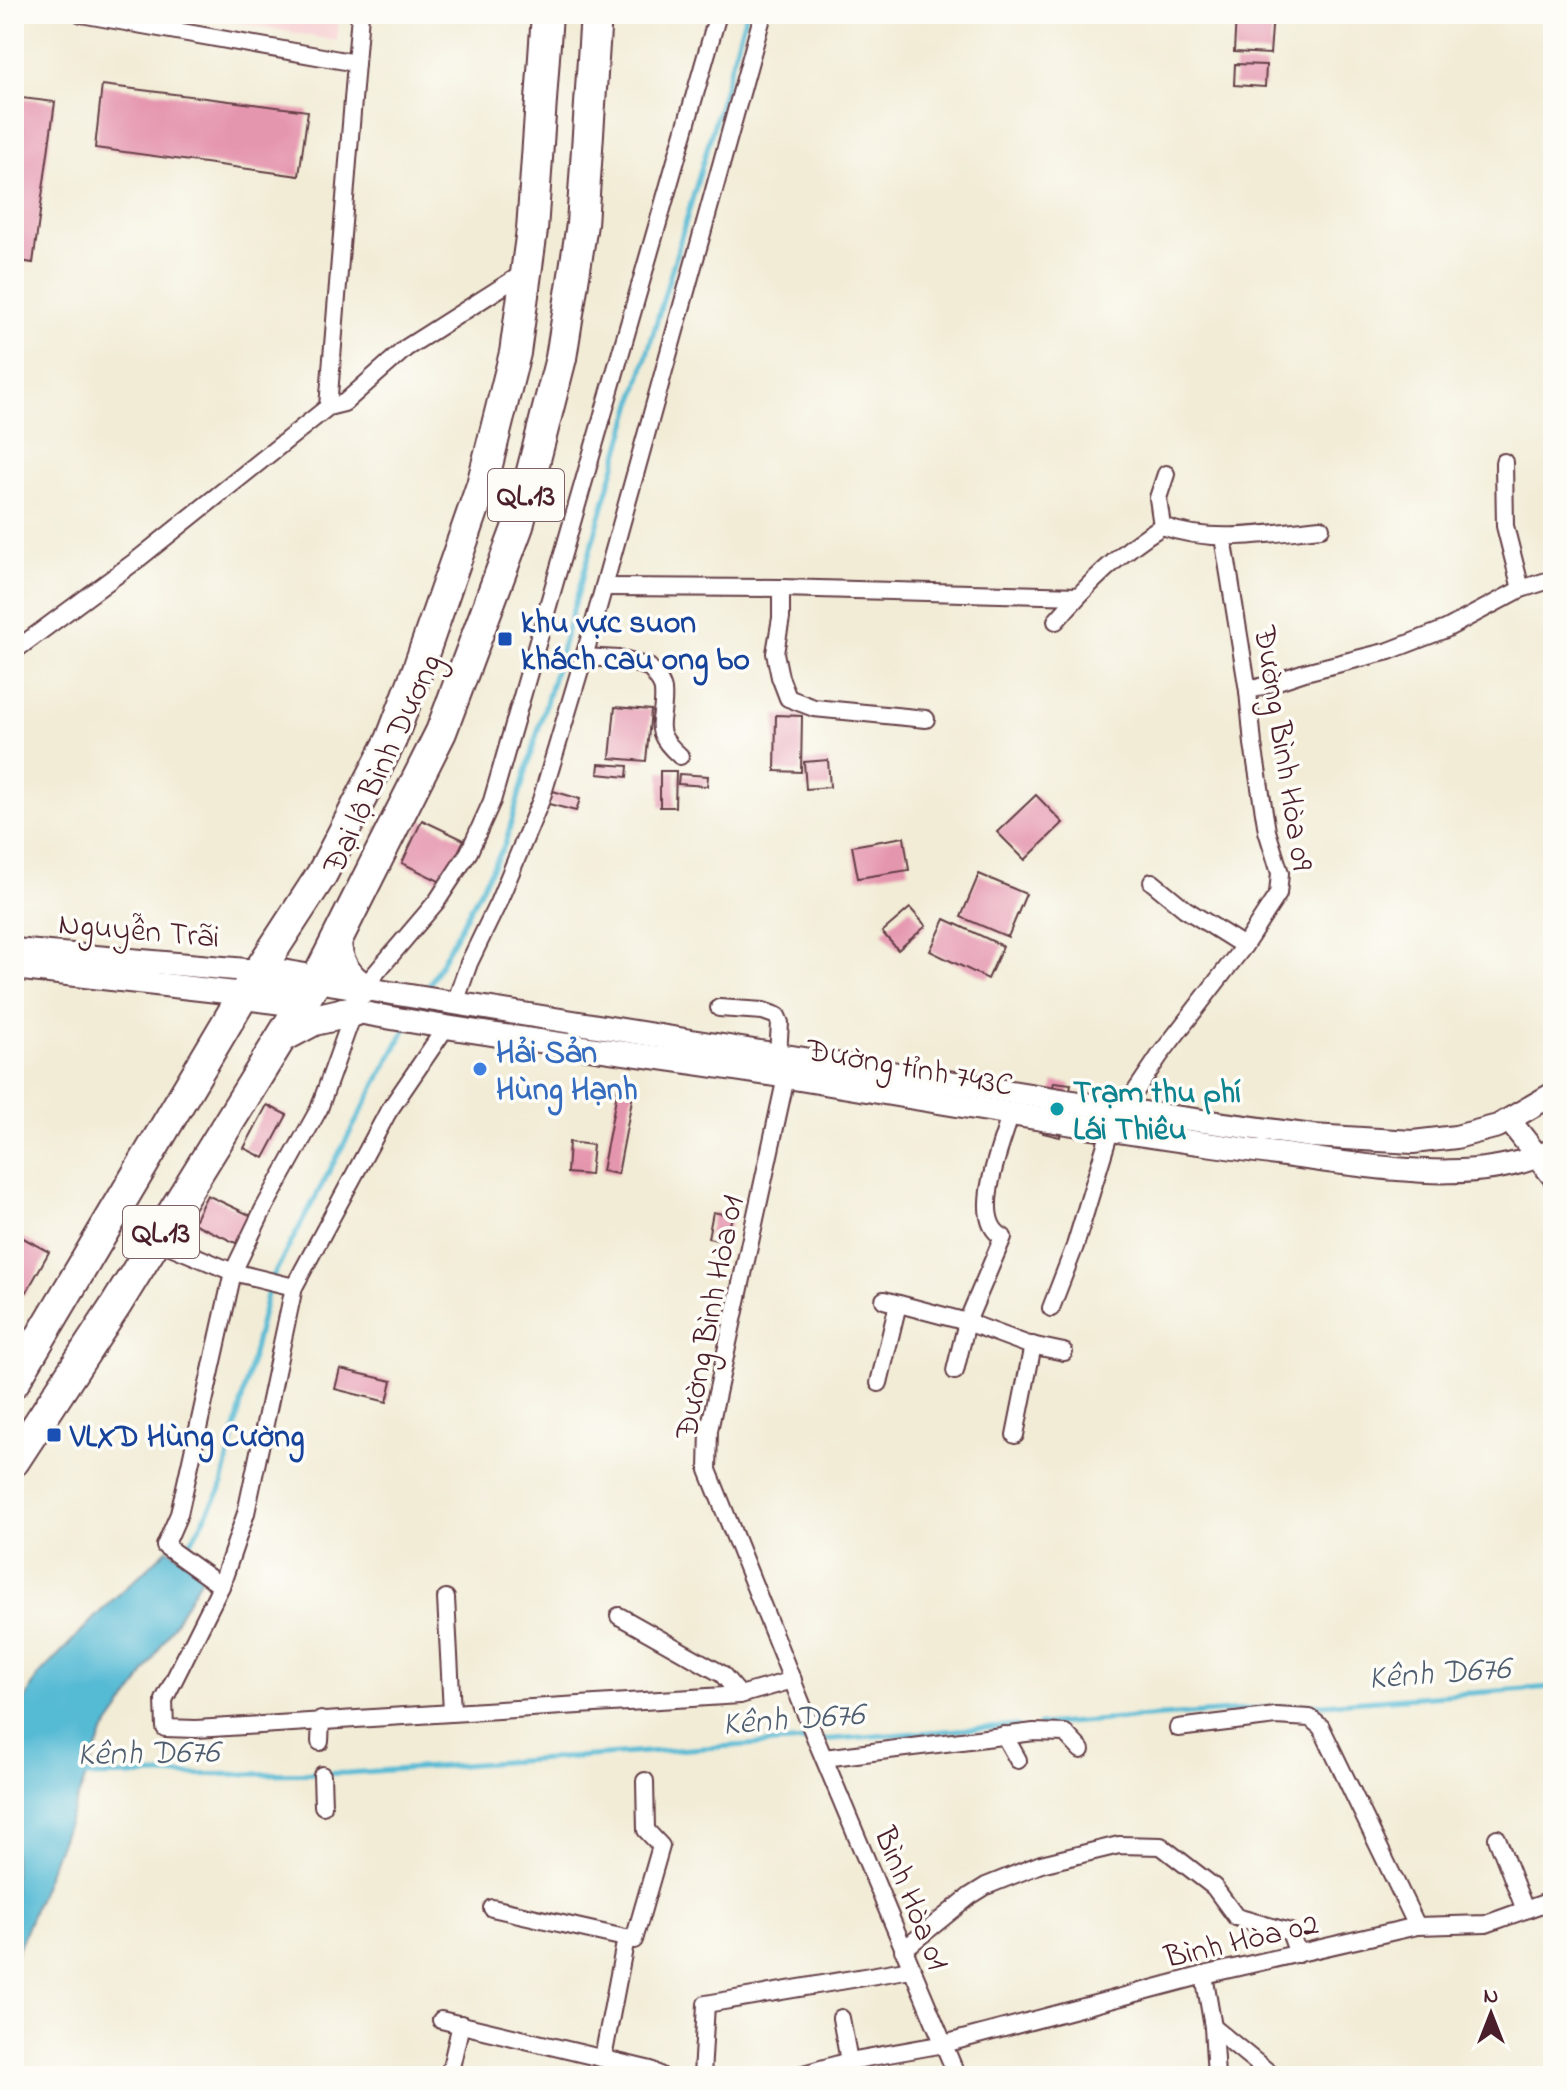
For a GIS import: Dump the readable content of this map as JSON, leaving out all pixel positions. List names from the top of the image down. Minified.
{"streets":{"highway":["QL.13","Đại lộ Bình Dương"],"main road":["Nguyễn Trãi","Đường tỉnh 743C"],"street":["Đường Bình Hòa 09","Đường Bình Hòa 01","Bình Hòa 01","Bình Hòa 02"]},"crossings":[["Đường Bình Hòa 09","Đường tỉnh 743C"],["Đại lộ Bình Dương","Nguyễn Trãi"],["Đại lộ Bình Dương","Đường tỉnh 743C"],["Đường tỉnh 743C","Đường Bình Hòa 01"],["Đường Bình Hòa 01","Bình Hòa 01"],["Bình Hòa 01","Bình Hòa 02"]],"water":["Kênh D676"],"places":{"transit":["khu vực suon khách cau ong bo","VLXD Hùng Cường"],"other":["Hải Sản Hùng Hạnh","Trạm thu phí Lái Thiêu"]},"north":"top"}
